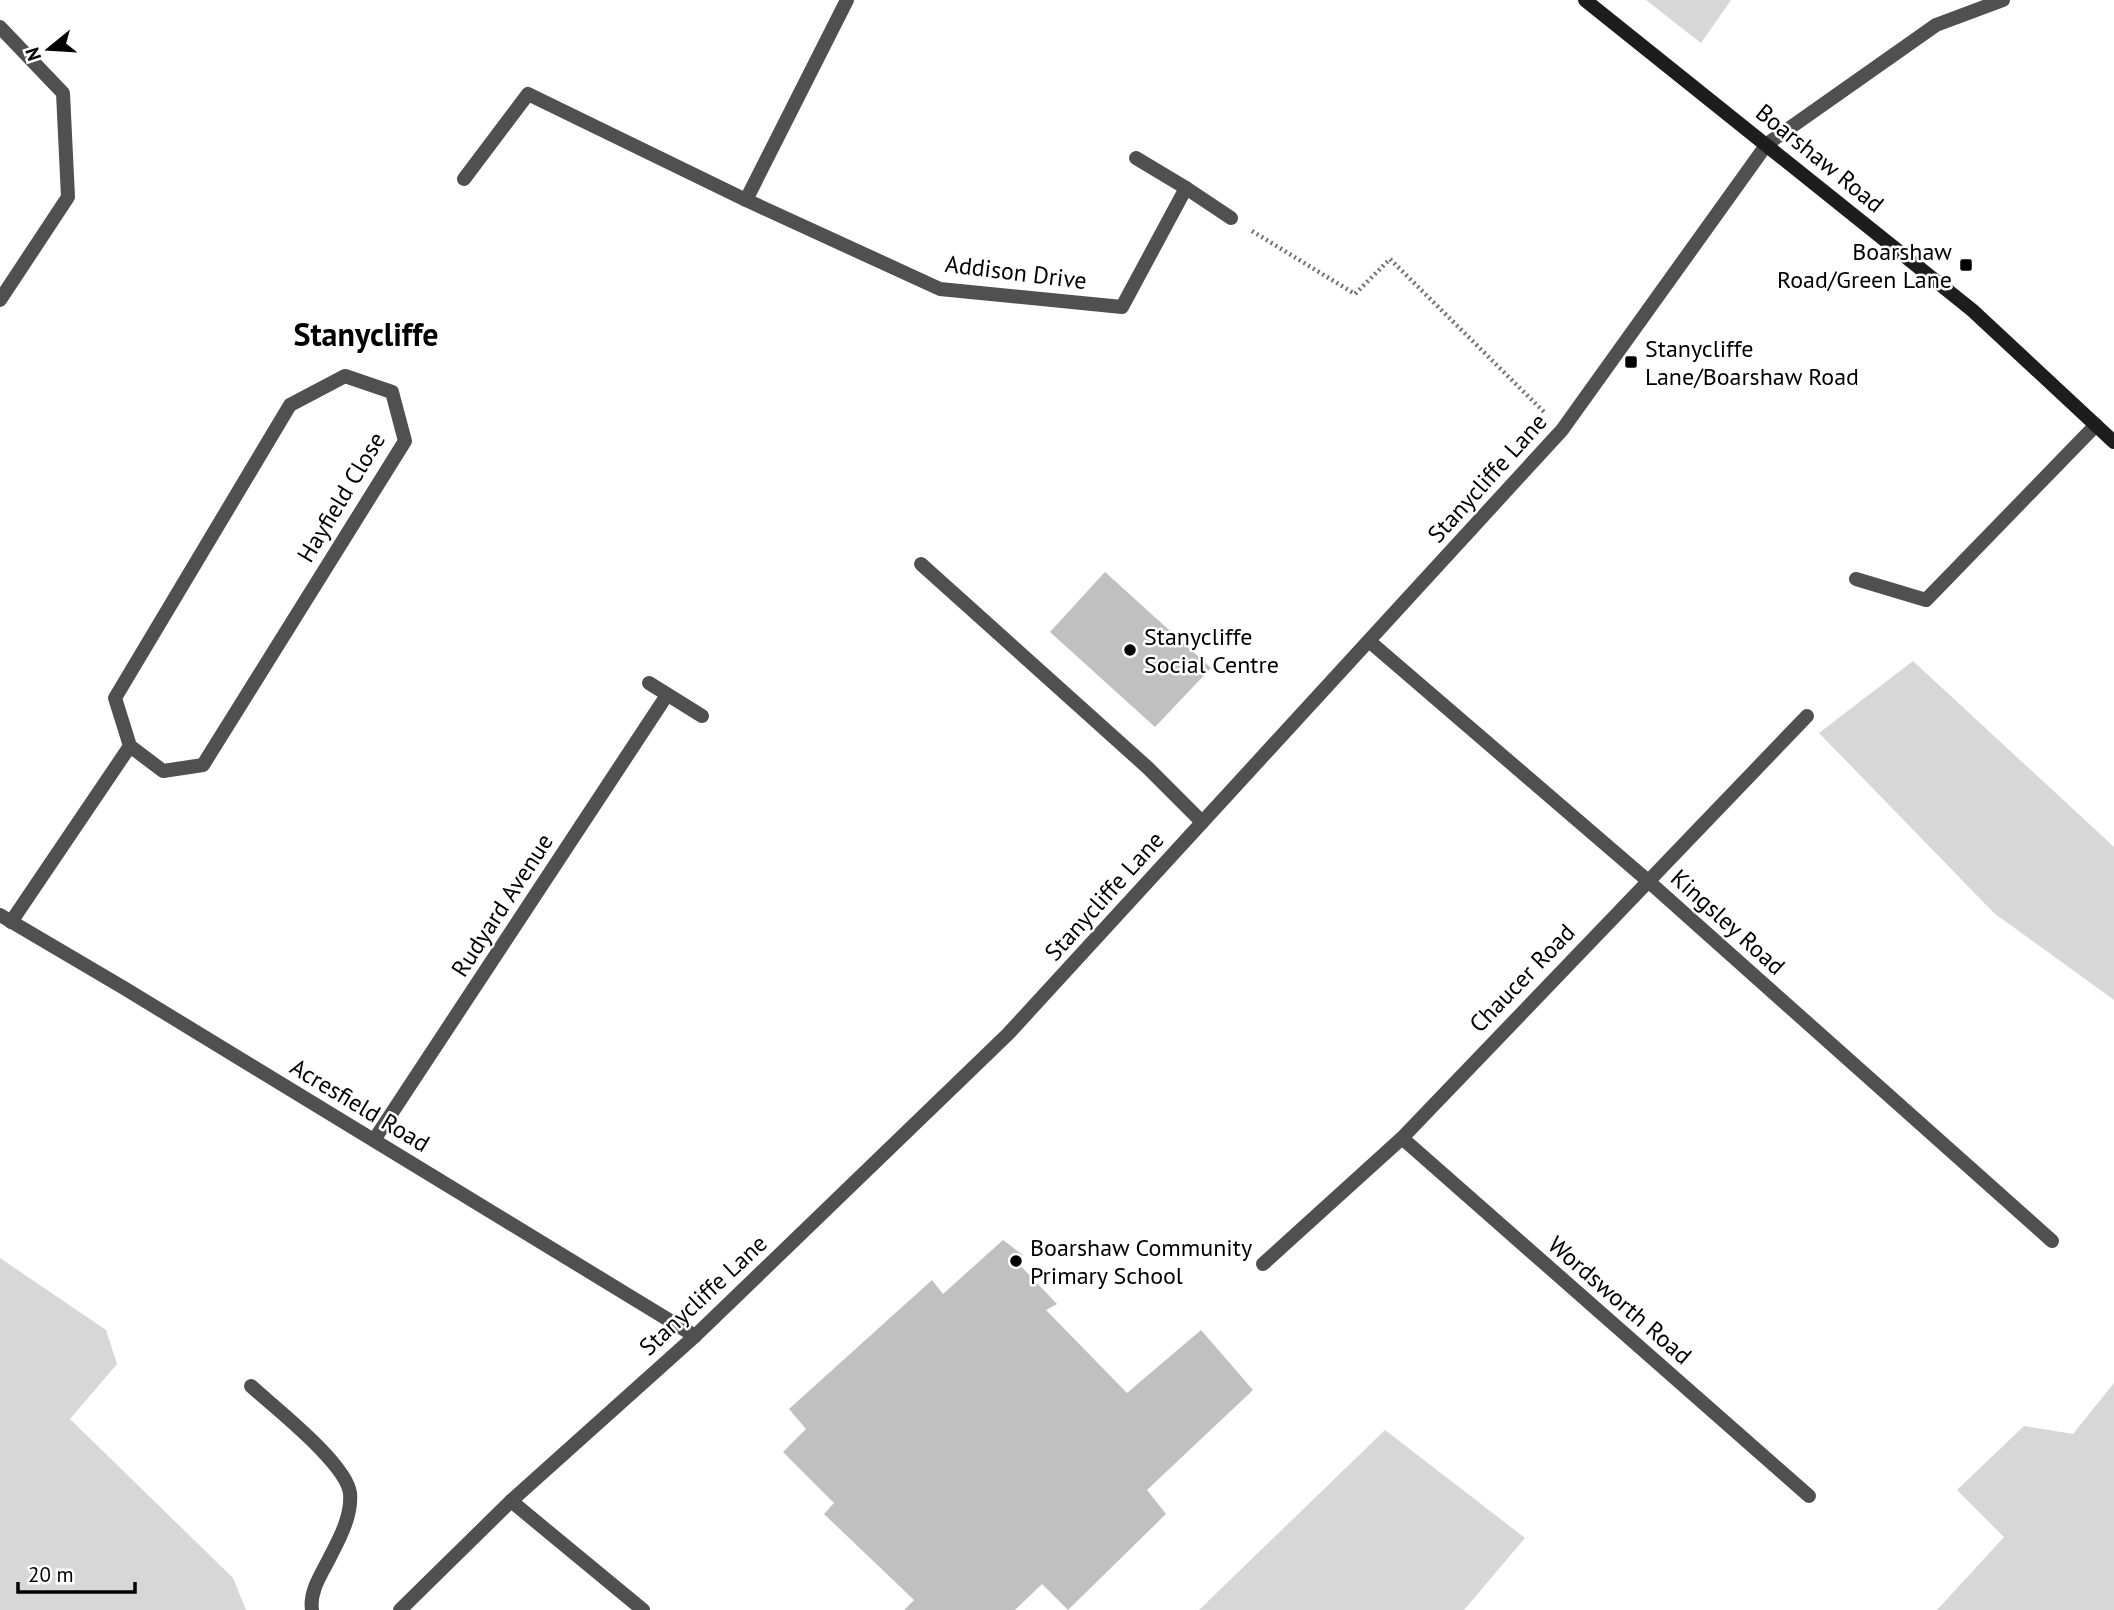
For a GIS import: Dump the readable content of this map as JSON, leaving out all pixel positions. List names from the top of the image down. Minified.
{"streets":{"street":["Boarshaw Road","Addison Drive","Stanycliffe Lane","Hayfield Close","Rudyard Avenue","Kingsley Road","Chaucer Road","Acresfield Road","Wordsworth Road"]},"crossings":[["Boarshaw Road","Stanycliffe Lane"],["Stanycliffe Lane","Kingsley Road"],["Stanycliffe Lane","Acresfield Road"],["Rudyard Avenue","Acresfield Road"],["Kingsley Road","Chaucer Road"],["Chaucer Road","Wordsworth Road"]],"districts":["Stanycliffe"],"places":{"transit":["Boarshaw Road/Green Lane","Stanycliffe Lane/Boarshaw Road"],"other":["Stanycliffe Social Centre","Boarshaw Community Primary School"]},"scale_bar":"20 m","north":"left"}
